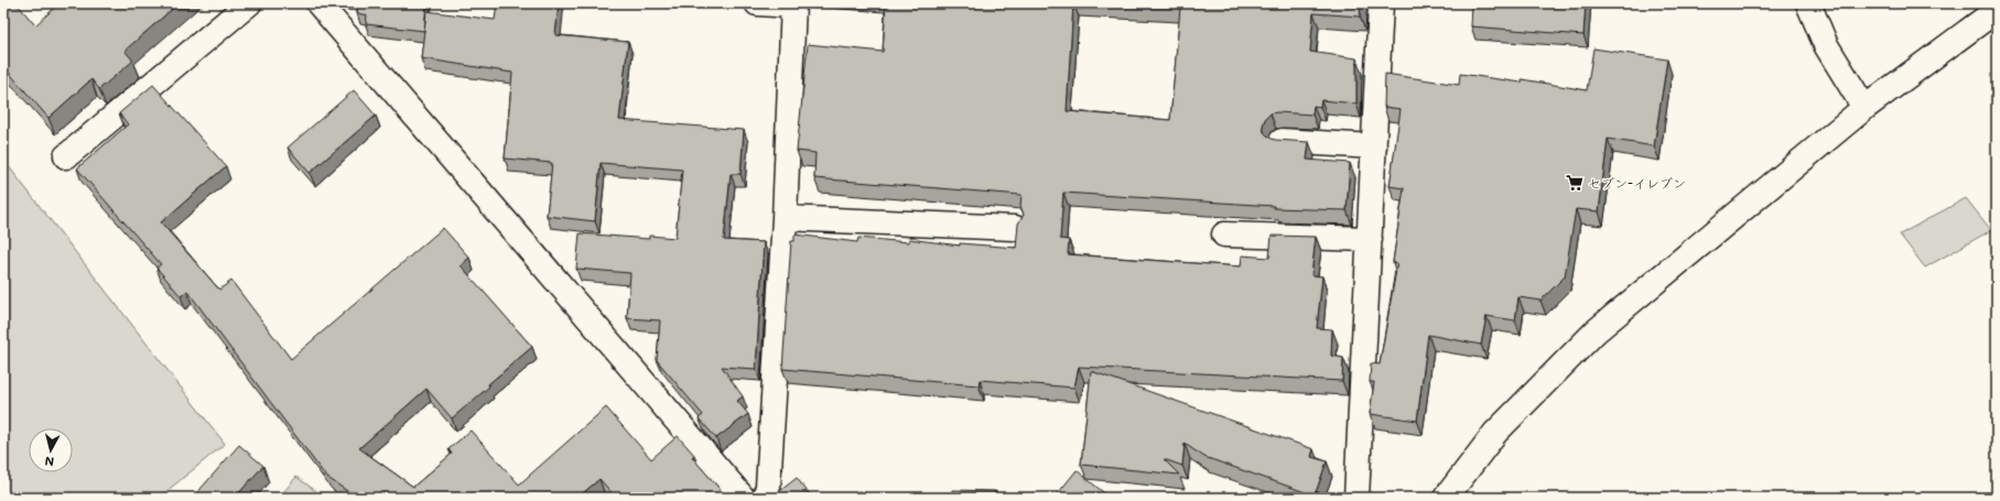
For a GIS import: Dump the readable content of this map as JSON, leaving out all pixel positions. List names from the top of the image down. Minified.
{"places":{"supermarket":["セブン-イレブン"]},"north":"bottom"}
